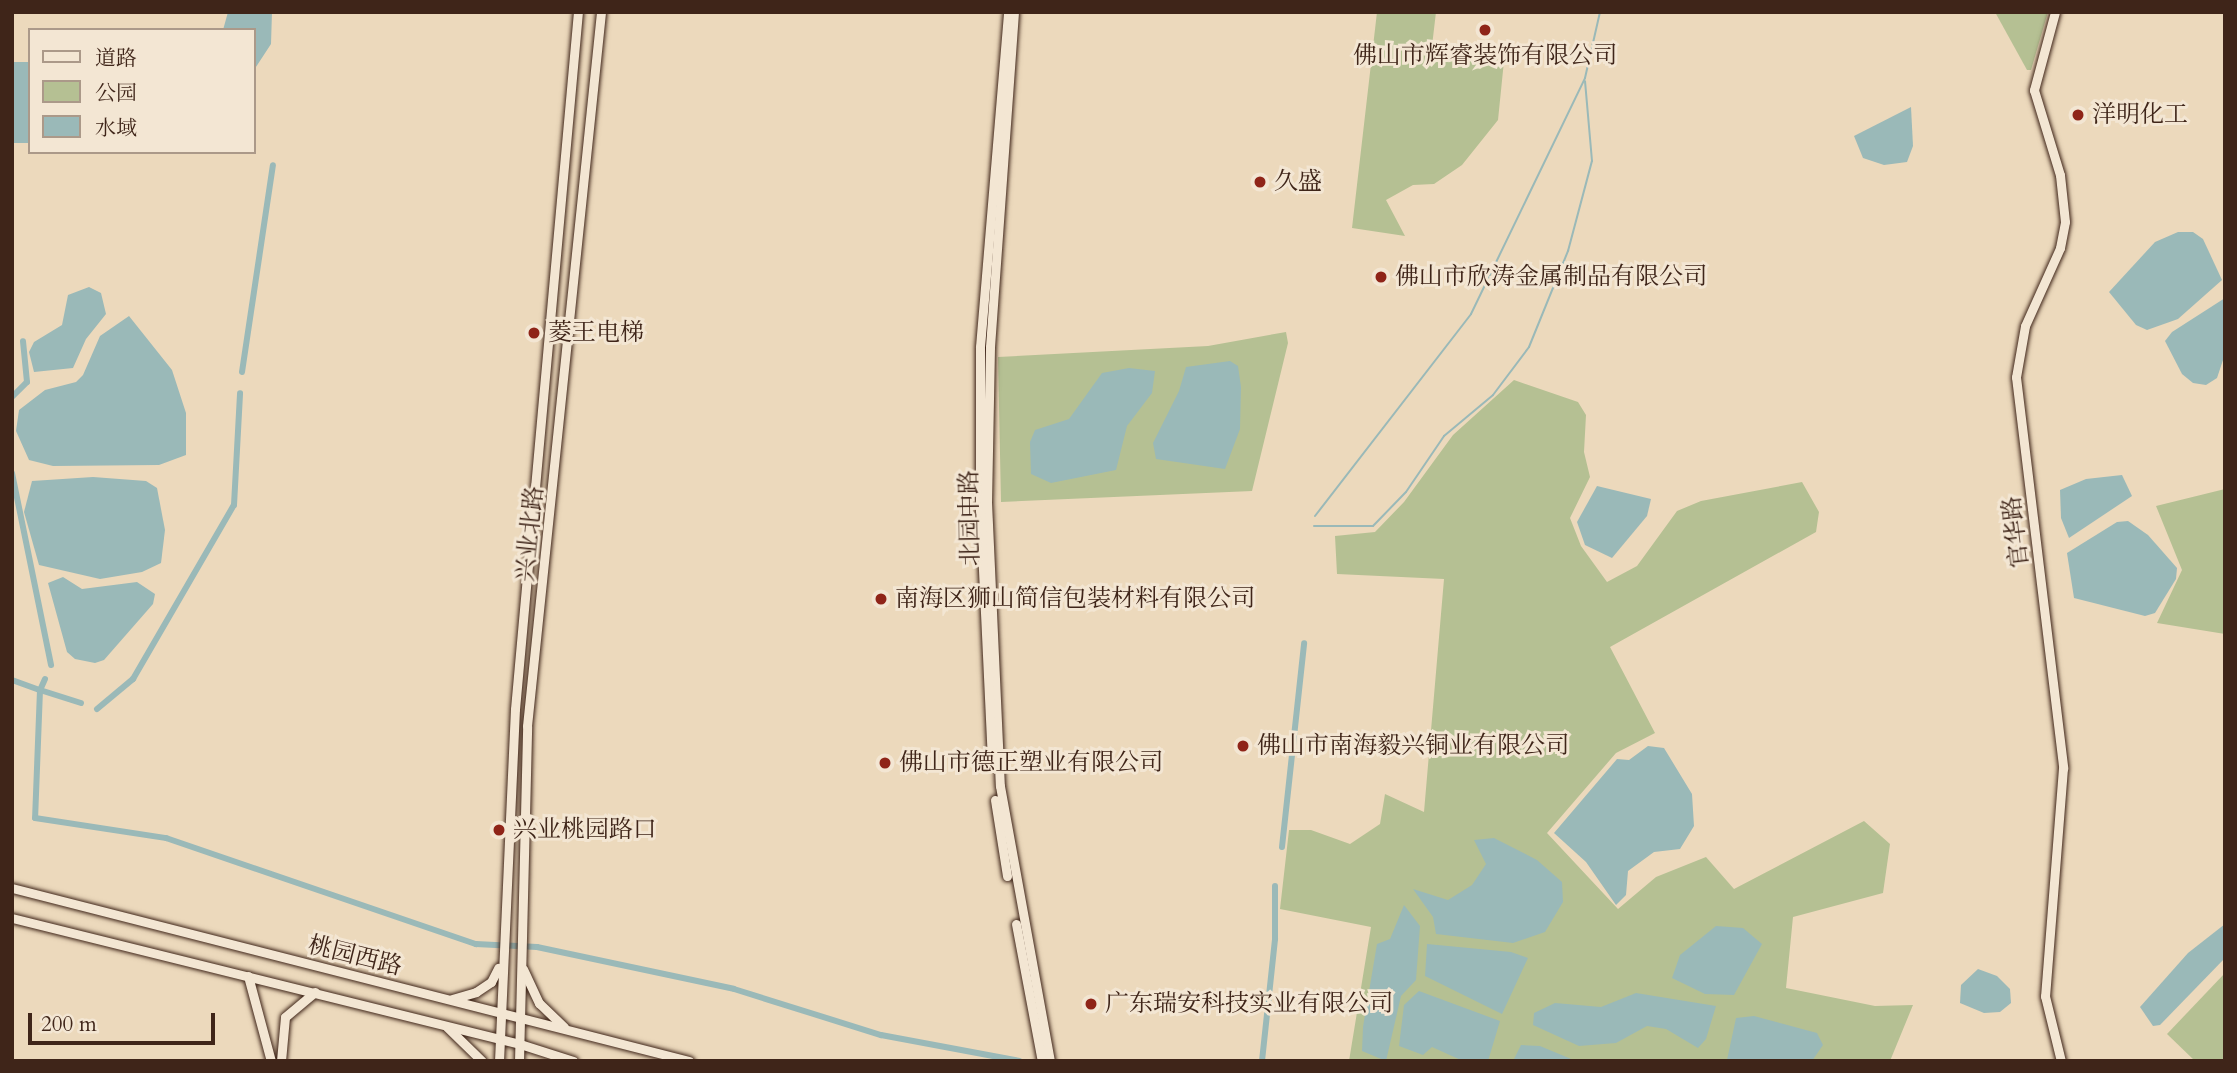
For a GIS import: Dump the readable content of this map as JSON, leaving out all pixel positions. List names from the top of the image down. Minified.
{"streets":{"main road":["北园中路","官华路","兴业北路","桃园西路"]},"crossings":[["兴业北路","桃园西路"]],"places":["佛山市辉睿装饰有限公司","洋明化工","久盛","佛山市欣涛金属制品有限公司","菱王电梯","南海区狮山简信包装材料有限公司","佛山市南海毅兴铜业有限公司","佛山市德正塑业有限公司","兴业桃园路口","广东瑞安科技实业有限公司"],"legend":["道路","公园","水域"],"scale_bar":"200 m"}
